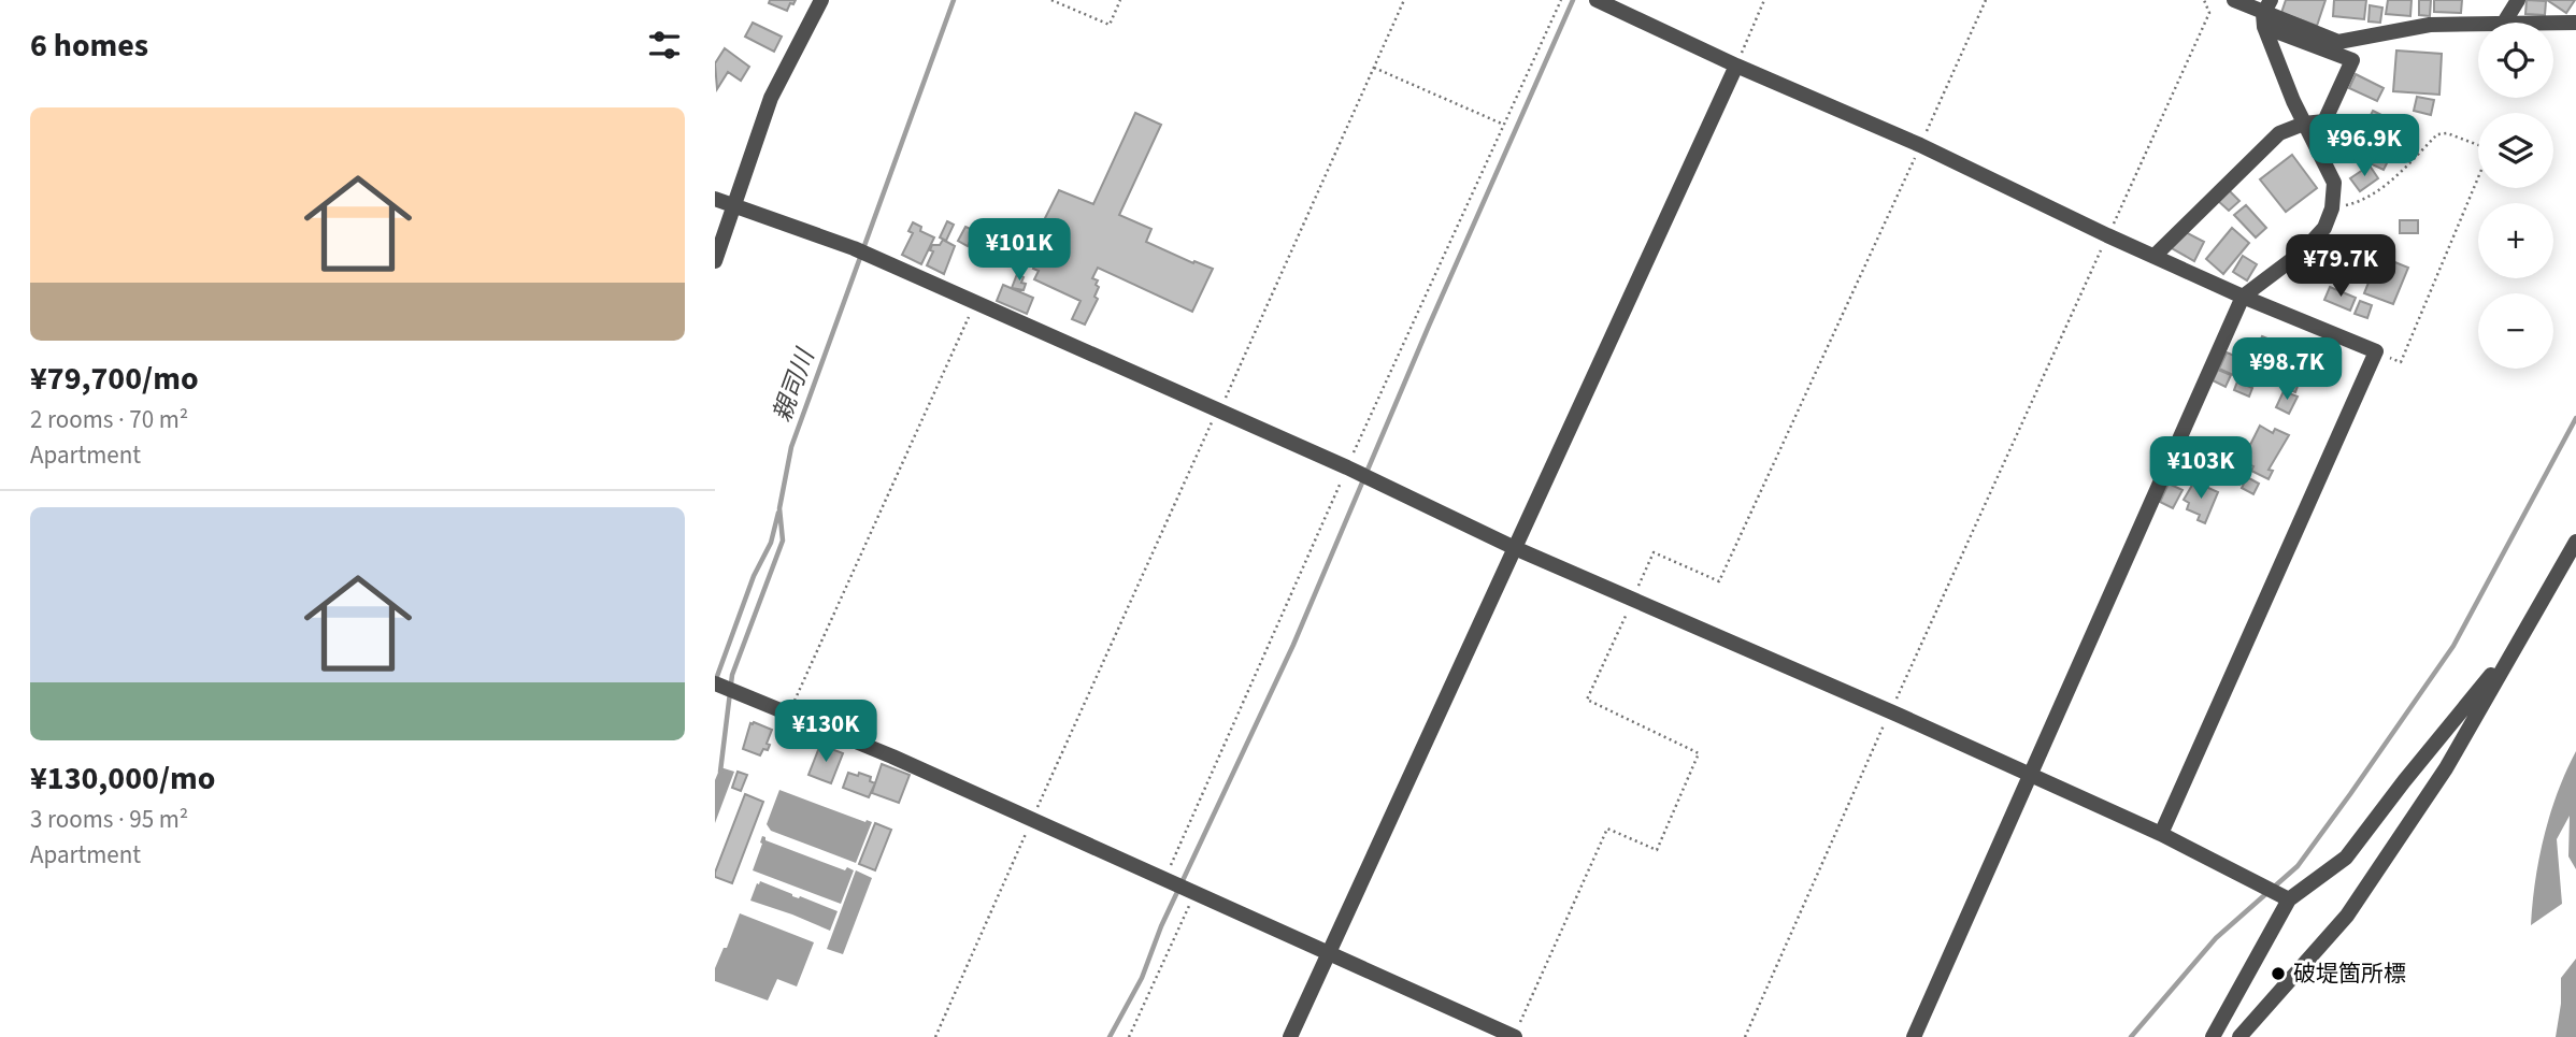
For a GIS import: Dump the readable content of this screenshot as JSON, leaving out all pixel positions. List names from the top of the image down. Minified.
{"water":["親司川"],"places":["破堤箇所標"],"page":{"heading":"6 homes","map_buttons":["+","−"],"list":[{"name":"¥79,700/mo","note":"2 rooms · 70 m² · Apartment"},{"name":"¥130,000/mo","note":"3 rooms · 95 m² · Apartment"}],"price":["¥96.9K","¥101K","¥79.7K","¥98.7K","¥103K","¥130K"]}}
